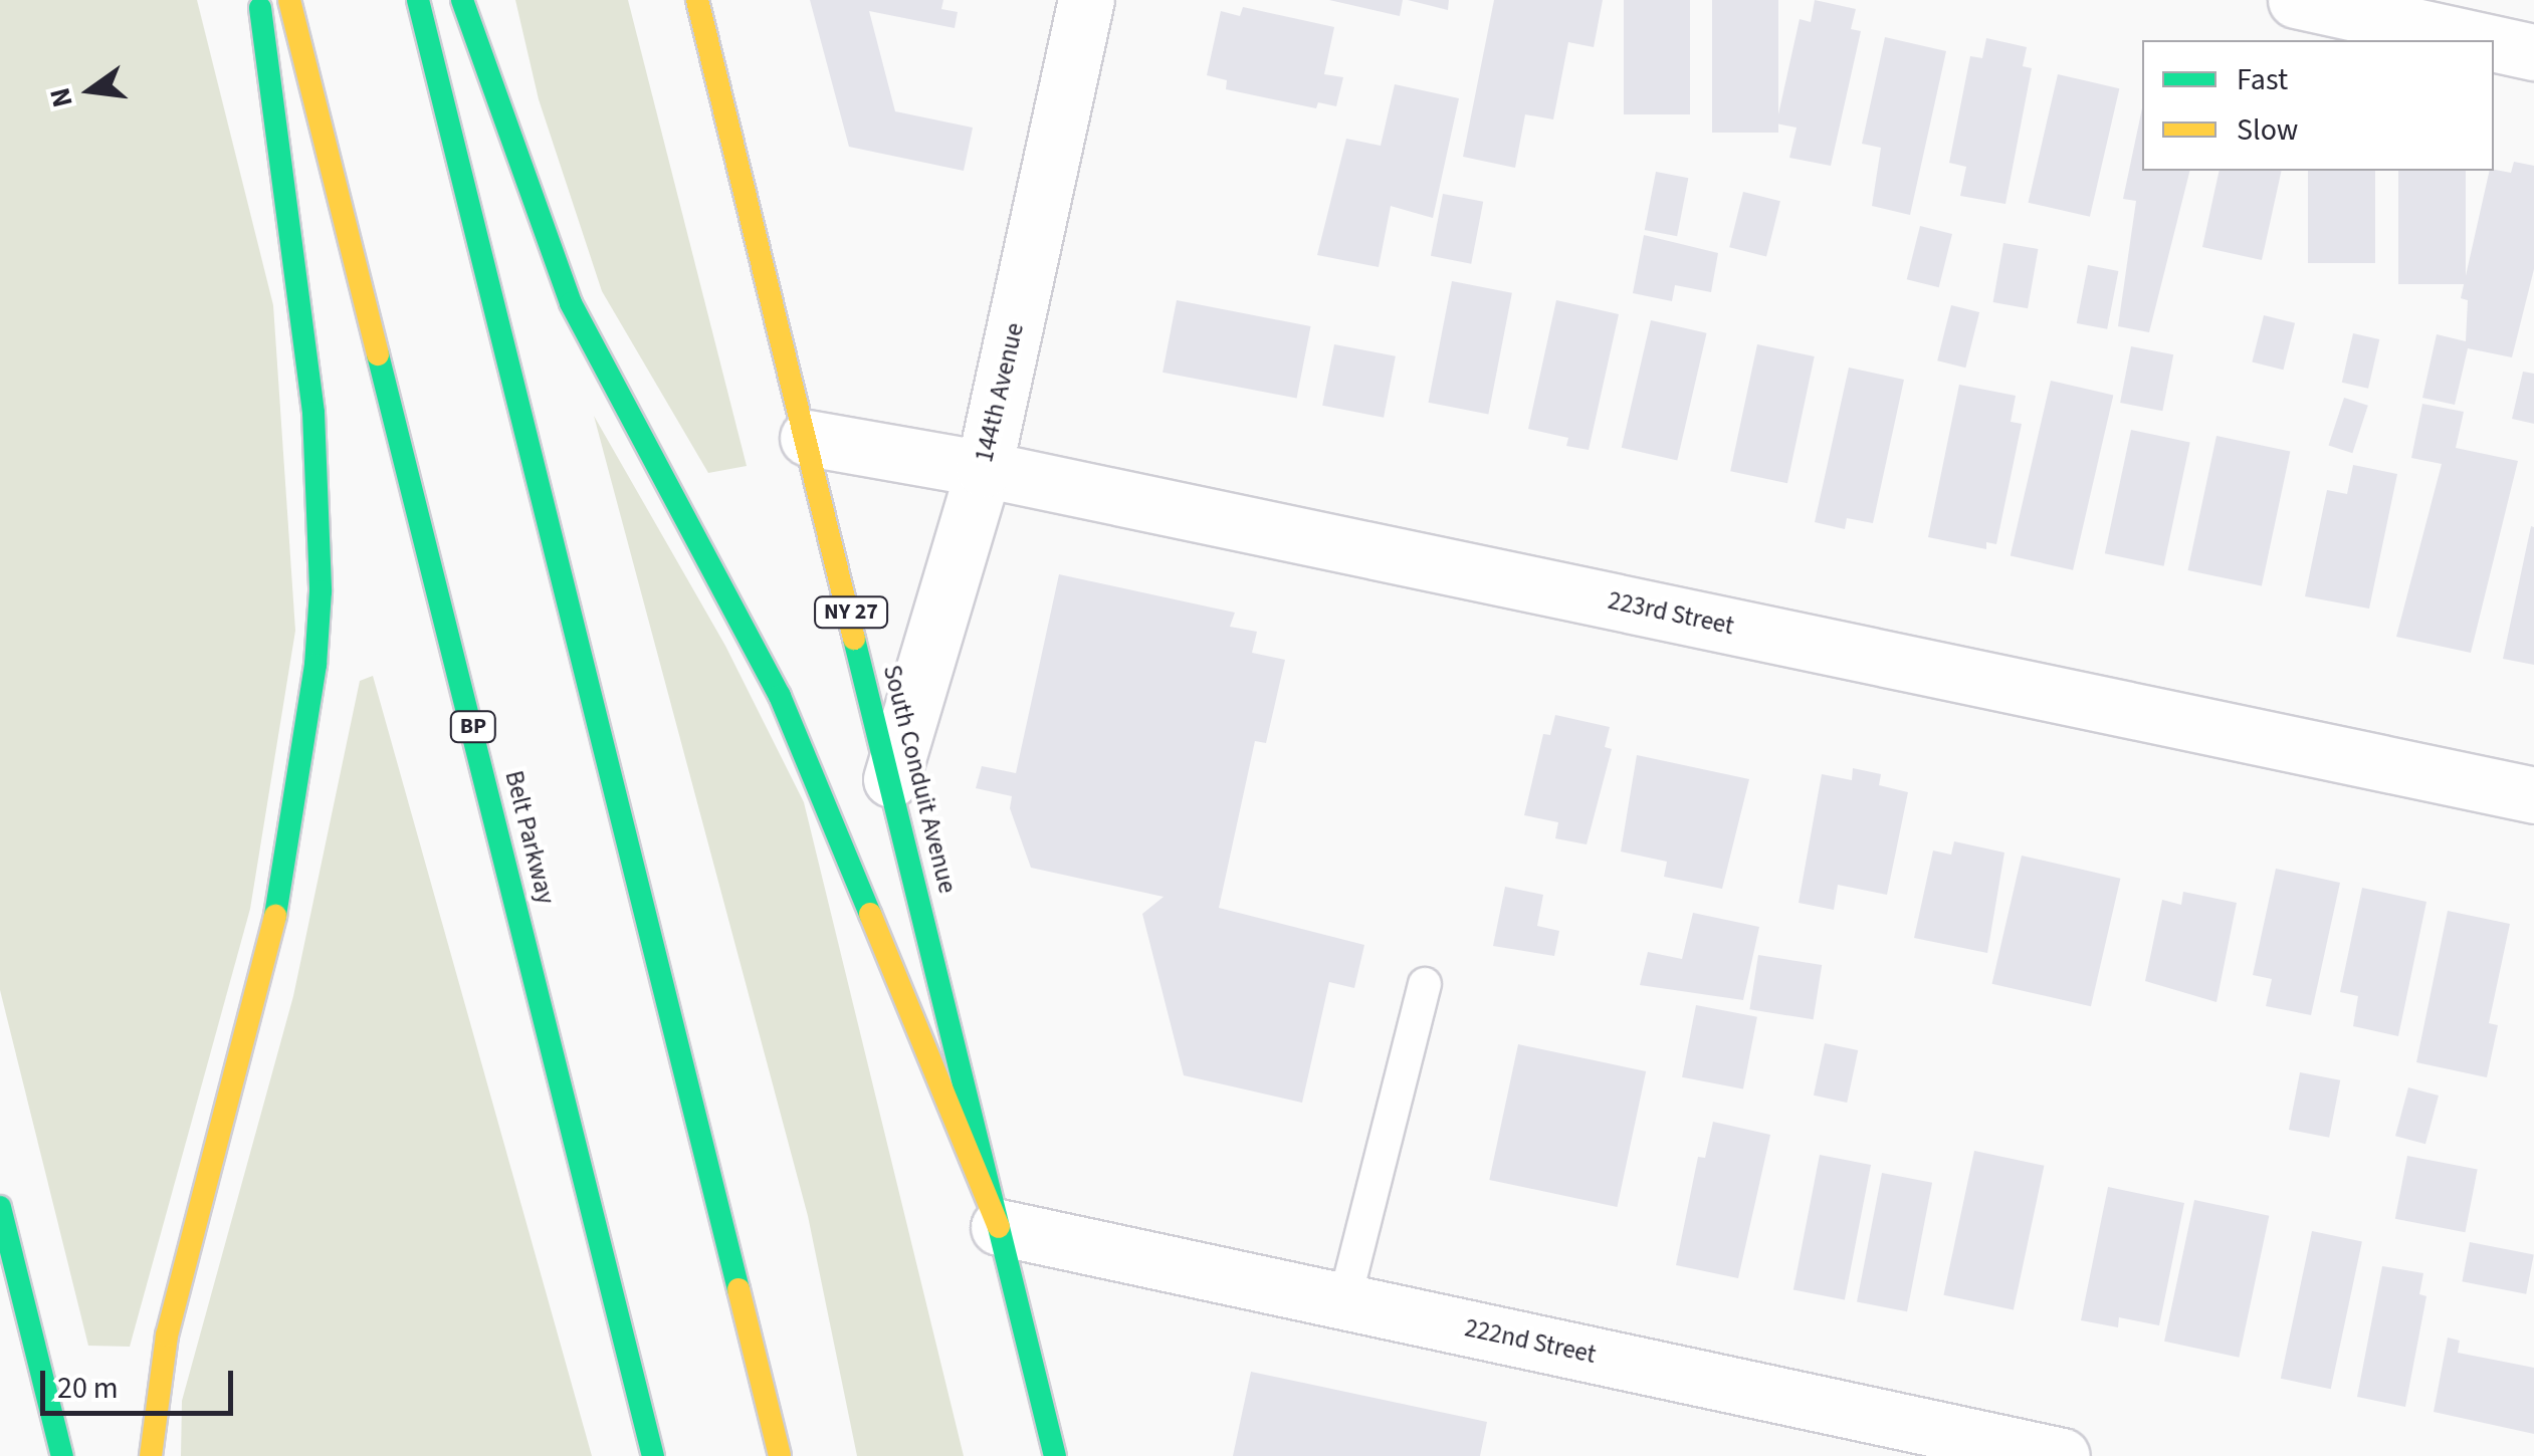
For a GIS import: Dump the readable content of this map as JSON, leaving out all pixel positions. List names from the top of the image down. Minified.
{"streets":{"main road":["NY 27","BP","South Conduit Avenue","Belt Parkway"],"street":["144th Avenue","223rd Street","222nd Street"]},"crossings":[["144th Avenue","223rd Street"],["144th Avenue","South Conduit Avenue"],["223rd Street","South Conduit Avenue"],["South Conduit Avenue","222nd Street"]],"legend":["Fast","Slow"],"scale_bar":"20 m","north":"left"}
